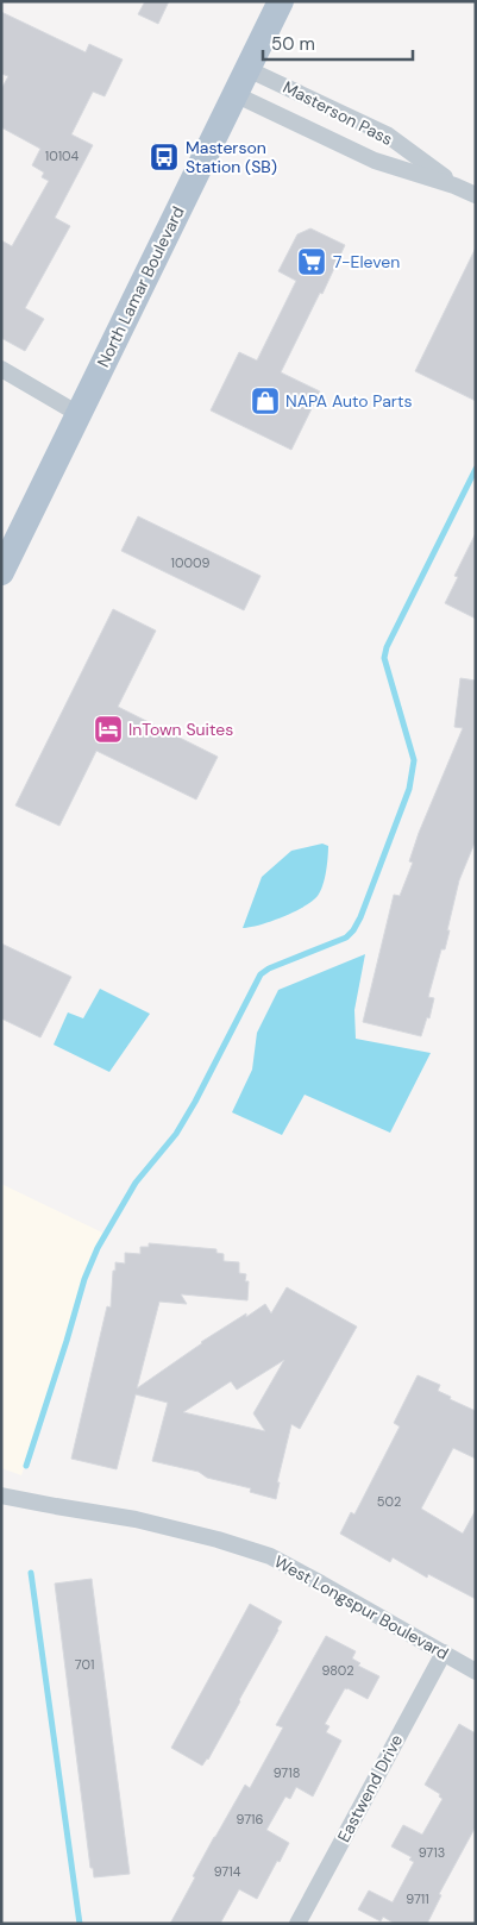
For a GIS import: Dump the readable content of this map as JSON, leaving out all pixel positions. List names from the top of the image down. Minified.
{"streets":{"main road":["North Lamar Boulevard"],"street":["Masterson Pass","West Longspur Boulevard","Eastwend Drive"]},"crossings":[["Masterson Pass","North Lamar Boulevard"],["West Longspur Boulevard","Eastwend Drive"]],"places":{"bus stop":["Masterson Station (SB)"],"supermarket":["7-Eleven"],"shop":["NAPA Auto Parts"],"hotel":["InTown Suites"]},"house_numbers":["10104","10009","502","701","9802","9718","9716","9713","9714","9711"],"scale_bar":"50 m"}
